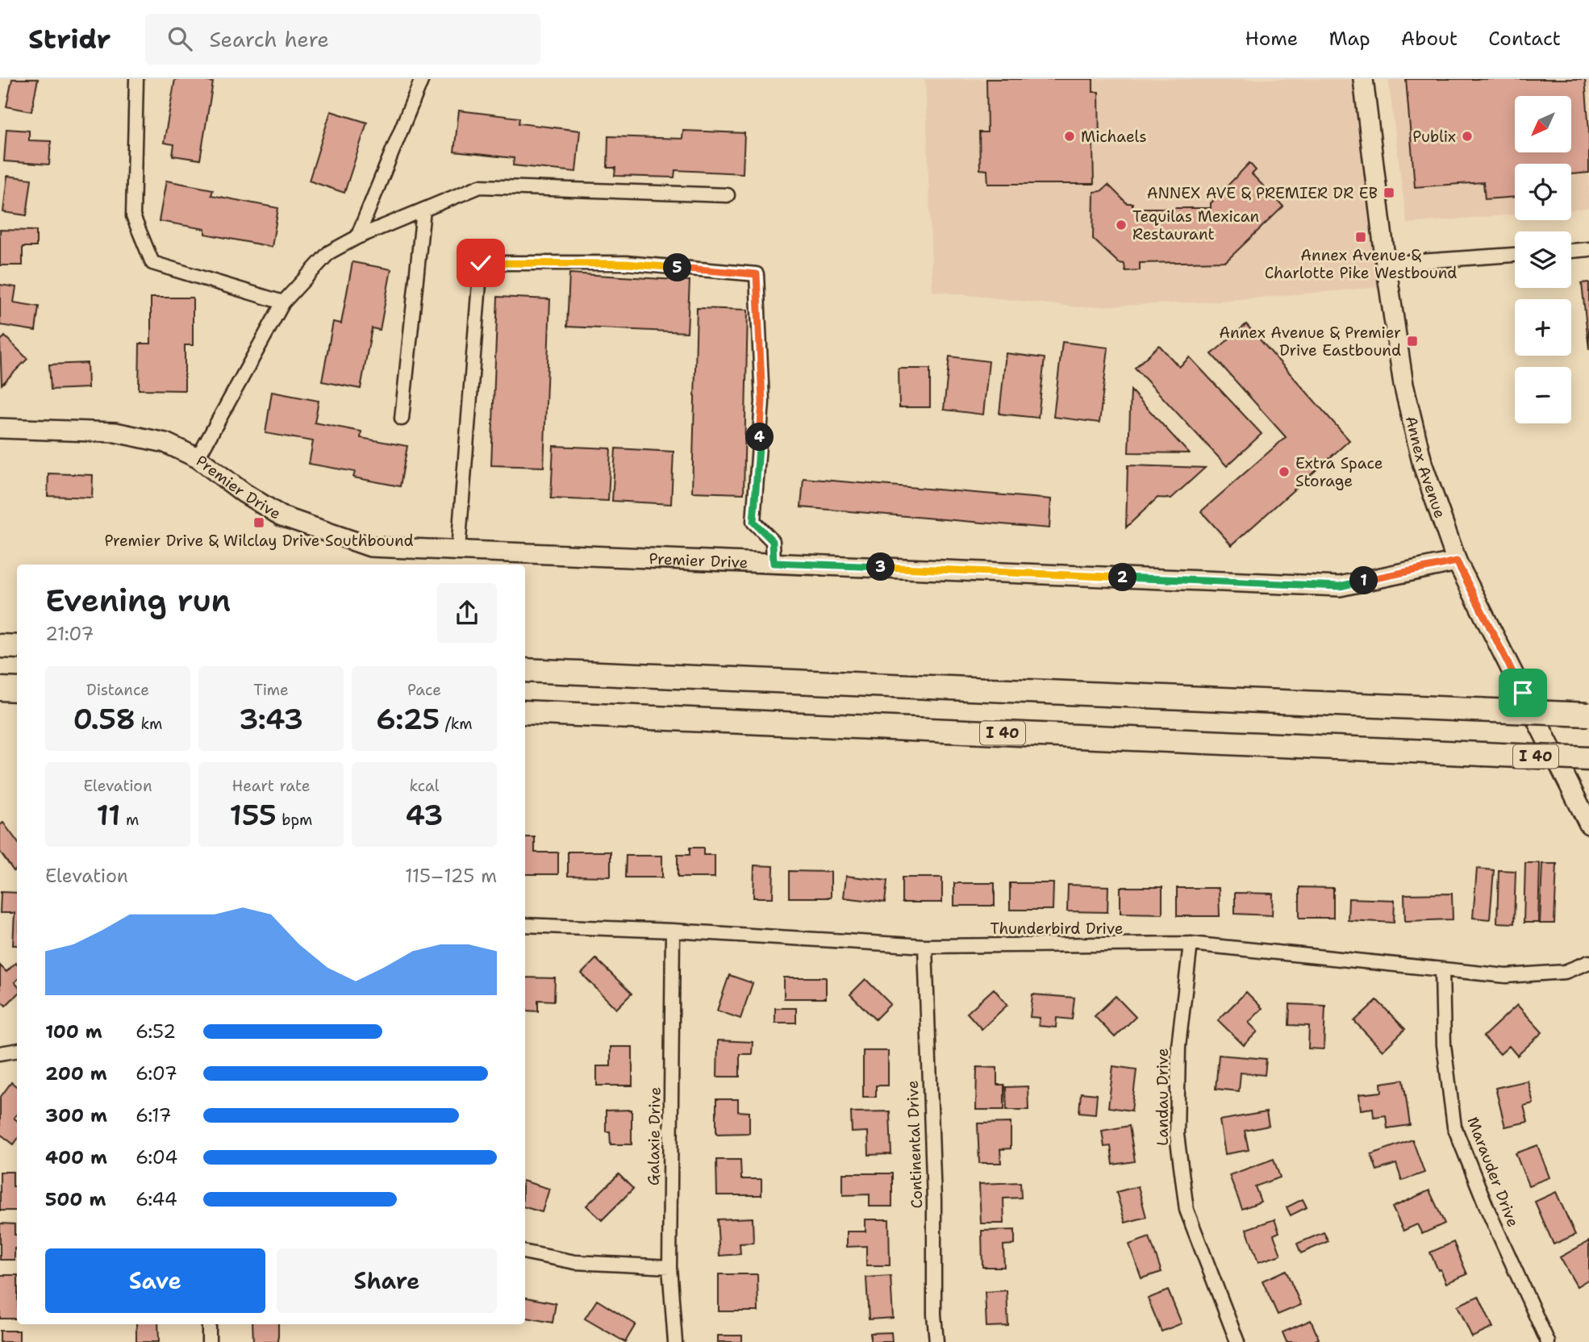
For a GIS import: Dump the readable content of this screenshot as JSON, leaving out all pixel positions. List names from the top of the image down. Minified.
{"streets":{"highway":["I 40"],"street":["Annex Avenue","Premier Drive","Thunderbird Drive","Landau Drive","Galaxie Drive","Continental Drive","Marauder Drive"]},"crossings":[["Annex Avenue","Premier Drive"],["Thunderbird Drive","Landau Drive"],["Thunderbird Drive","Galaxie Drive"],["Thunderbird Drive","Continental Drive"],["Thunderbird Drive","Marauder Drive"]],"places":{"other":["Michaels","Publix","Tequilas Mexican Restaurant","Extra Space Storage"],"transit":["ANNEX AVE & PREMIER DR EB","Annex Avenue & Charlotte Pike Westbound","Annex Avenue & Premier Drive Eastbound","Premier Drive & Wilclay Drive Southbound"]},"north":"bottom left","page":{"header":"Stridr","search":"Search here","nav":["Home","Map","About","Contact"],"map_buttons":["+","−"],"pins":["5","4","3","2","1"],"heading":["Evening run","21:07"],"stats":[["Distance","0.58 km"],["Time","3:43"],["Pace","6:25 /km"],["Elevation","11 m"],["Heart rate","155 bpm"],["kcal","43"]],"chart":["Elevation","115–125 m"],"list":[{"name":"100 m","note":"6:52"},{"name":"200 m","note":"6:07"},{"name":"300 m","note":"6:17"},{"name":"400 m","note":"6:04"},{"name":"500 m","note":"6:44"}],"buttons":["Save","Share"]}}
